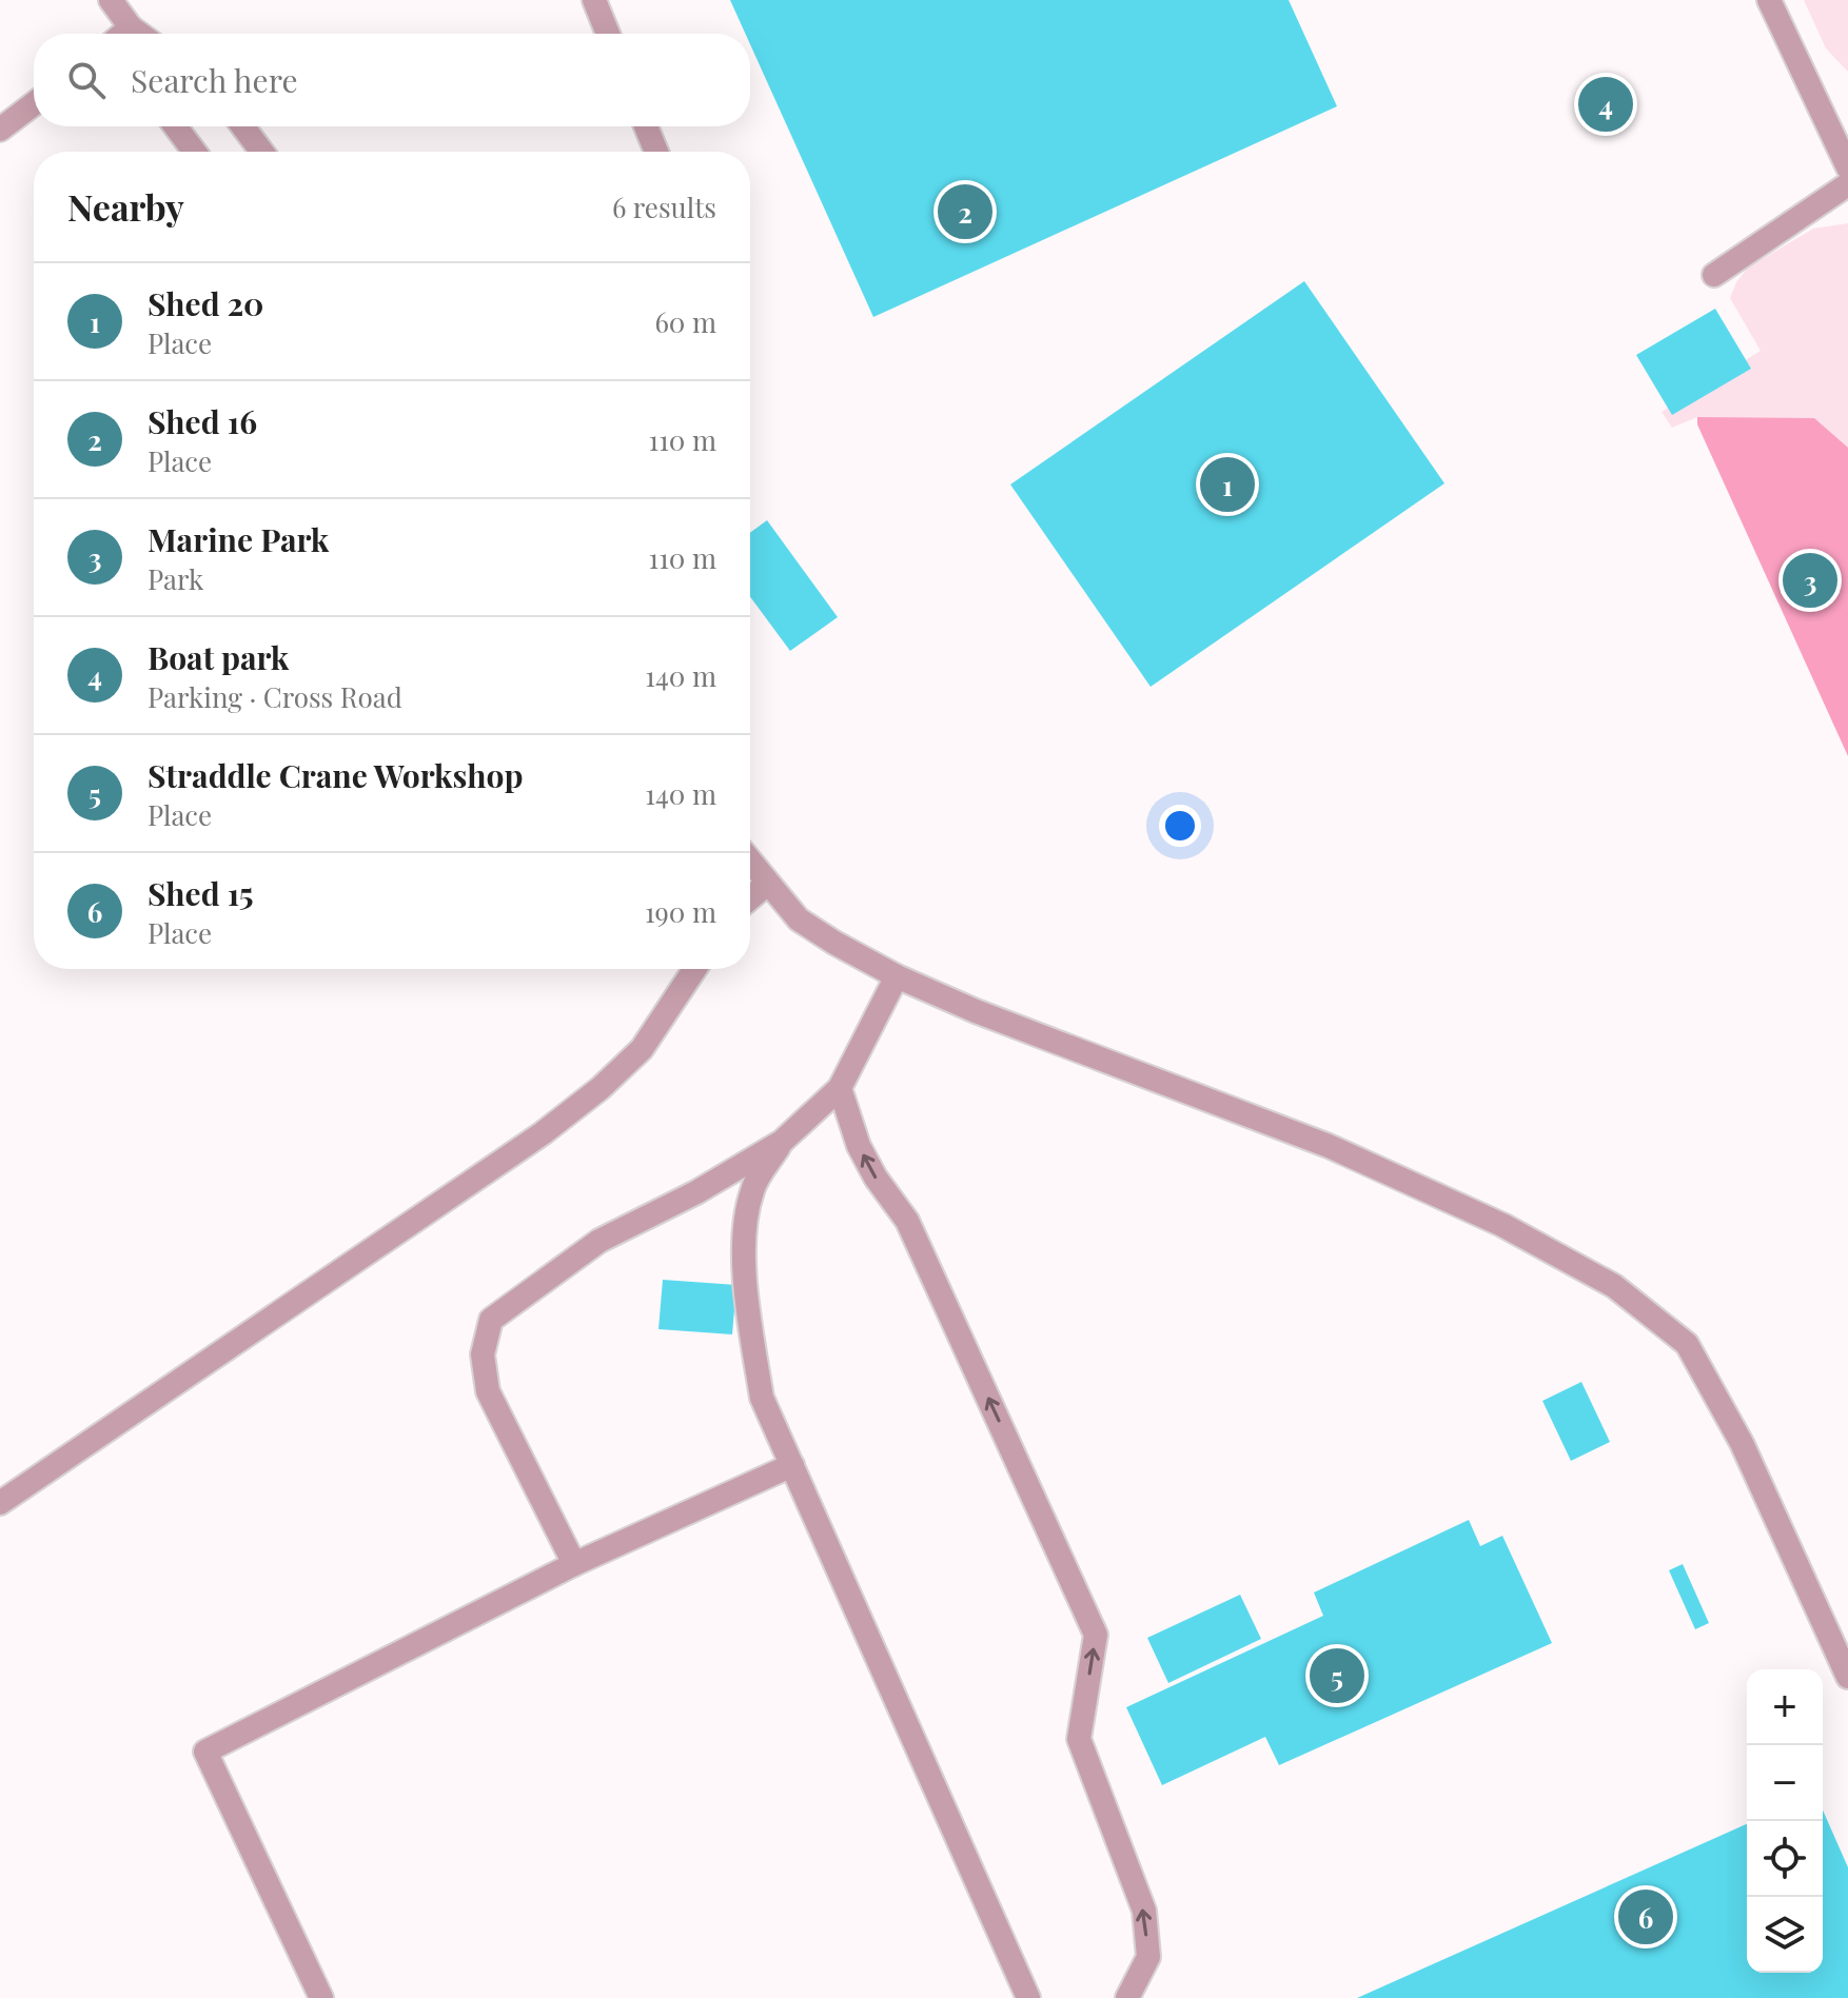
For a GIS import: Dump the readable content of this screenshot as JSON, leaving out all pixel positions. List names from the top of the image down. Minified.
{"page":{"search":"Search here","pins":["4","2","1","3","5","6"],"heading":["Nearby","6 results"],"list":[{"mark":"1","name":"Shed 20","note":"Place","value":"60 m"},{"mark":"2","name":"Shed 16","note":"Place","value":"110 m"},{"mark":"3","name":"Marine Park","note":"Park","value":"110 m"},{"mark":"4","name":"Boat park","note":"Parking · Cross Road","value":"140 m"},{"mark":"5","name":"Straddle Crane Workshop","note":"Place","value":"140 m"},{"mark":"6","name":"Shed 15","note":"Place","value":"190 m"}],"map_buttons":["+","−"]}}
